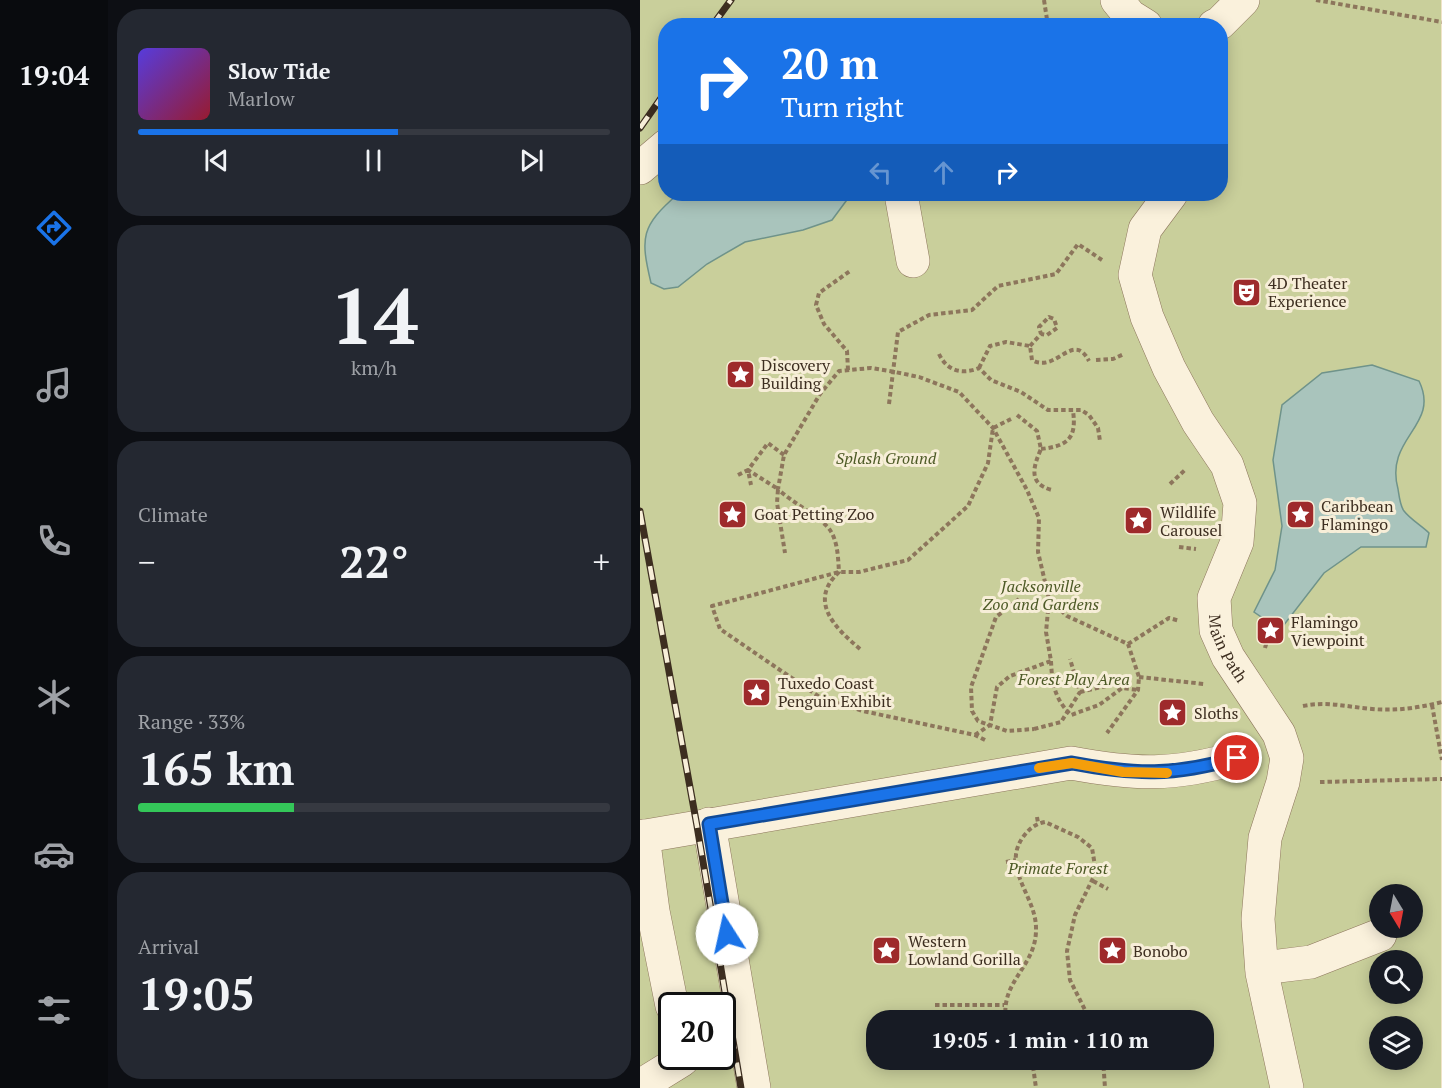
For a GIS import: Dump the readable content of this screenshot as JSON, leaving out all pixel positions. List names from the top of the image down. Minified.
{"streets":{"street":["Main Path"]},"parks":["Splash Ground","Jacksonville Zoo and Gardens","Forest Play Area","Primate Forest"],"places":{"theatre":["4D Theater Experience"],"place":["Discovery Building","Goat Petting Zoo","Caribbean Flamingo","Wildlife Carousel","Flamingo Viewpoint","Tuxedo Coast Penguin Exhibit","Sloths","Western Lowland Gorilla","Bonobo"]},"north":"bottom","page":{"tabs":"19:04","turn":["20 m","Turn right"],"song":["Slow Tide","Marlow"],"tile":[["14","km/h"],"Climate",["Range · 33%","165 km"],["Arrival","19:05"]],"heat":["−","22°","+"],"limit":"20","trip":"19:05 · 1 min · 110 m"}}
